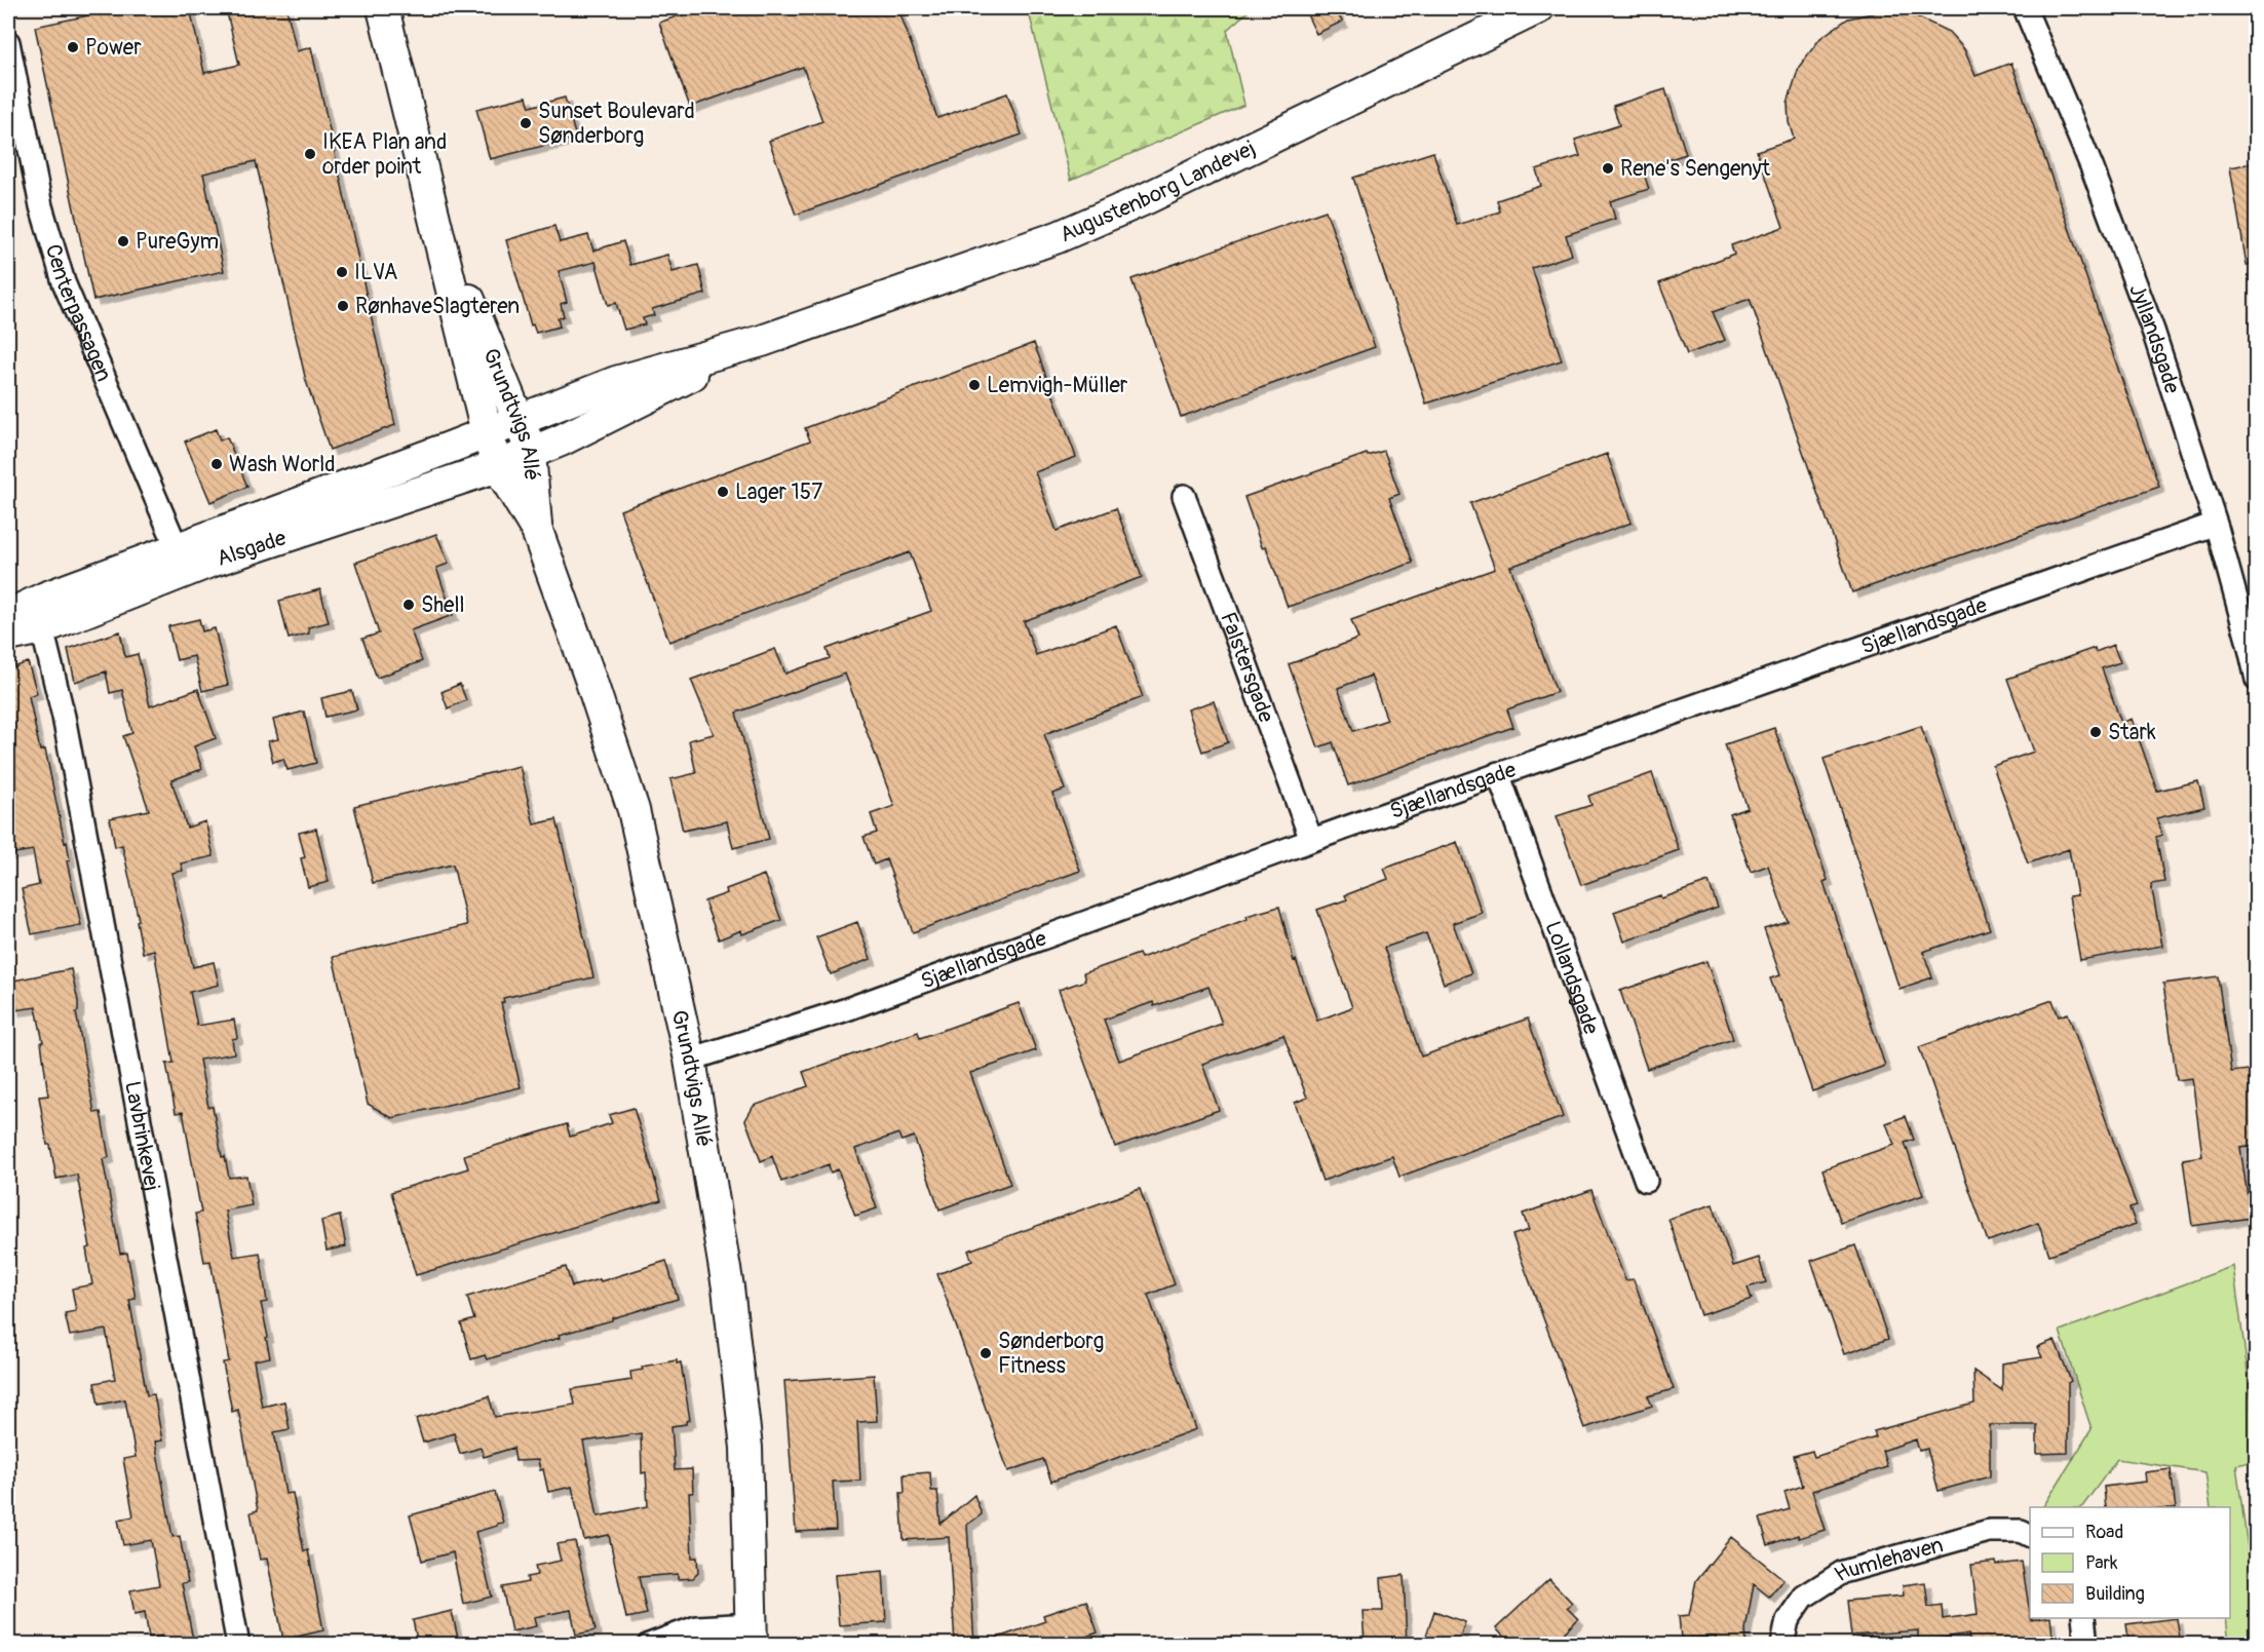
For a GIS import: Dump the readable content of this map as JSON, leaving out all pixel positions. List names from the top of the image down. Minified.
{"streets":{"street":["Augustenborg Landevej","Centerpassagen","Jyllandsgade","Grundtvigs Allé","Alsgade","Sjællandsgade","Falstersgade","Lollandsgade","Lavbrinkevej","Humlehaven"]},"crossings":[["Augustenborg Landevej","Grundtvigs Allé"],["Augustenborg Landevej","Alsgade"],["Centerpassagen","Alsgade"],["Jyllandsgade","Sjællandsgade"],["Grundtvigs Allé","Alsgade"],["Grundtvigs Allé","Sjællandsgade"],["Alsgade","Lavbrinkevej"],["Sjællandsgade","Falstersgade"],["Sjællandsgade","Lollandsgade"]],"places":["Power","Sunset Boulevard Sønderborg","IKEA Plan and order point","Rene's Sengenyt","PureGym","ILVA","RønhaveSlagteren","Lemvigh-Müller","Wash World","Lager 157","Shell","Stark","Sønderborg Fitness"],"legend":["Road","Park","Building"]}
